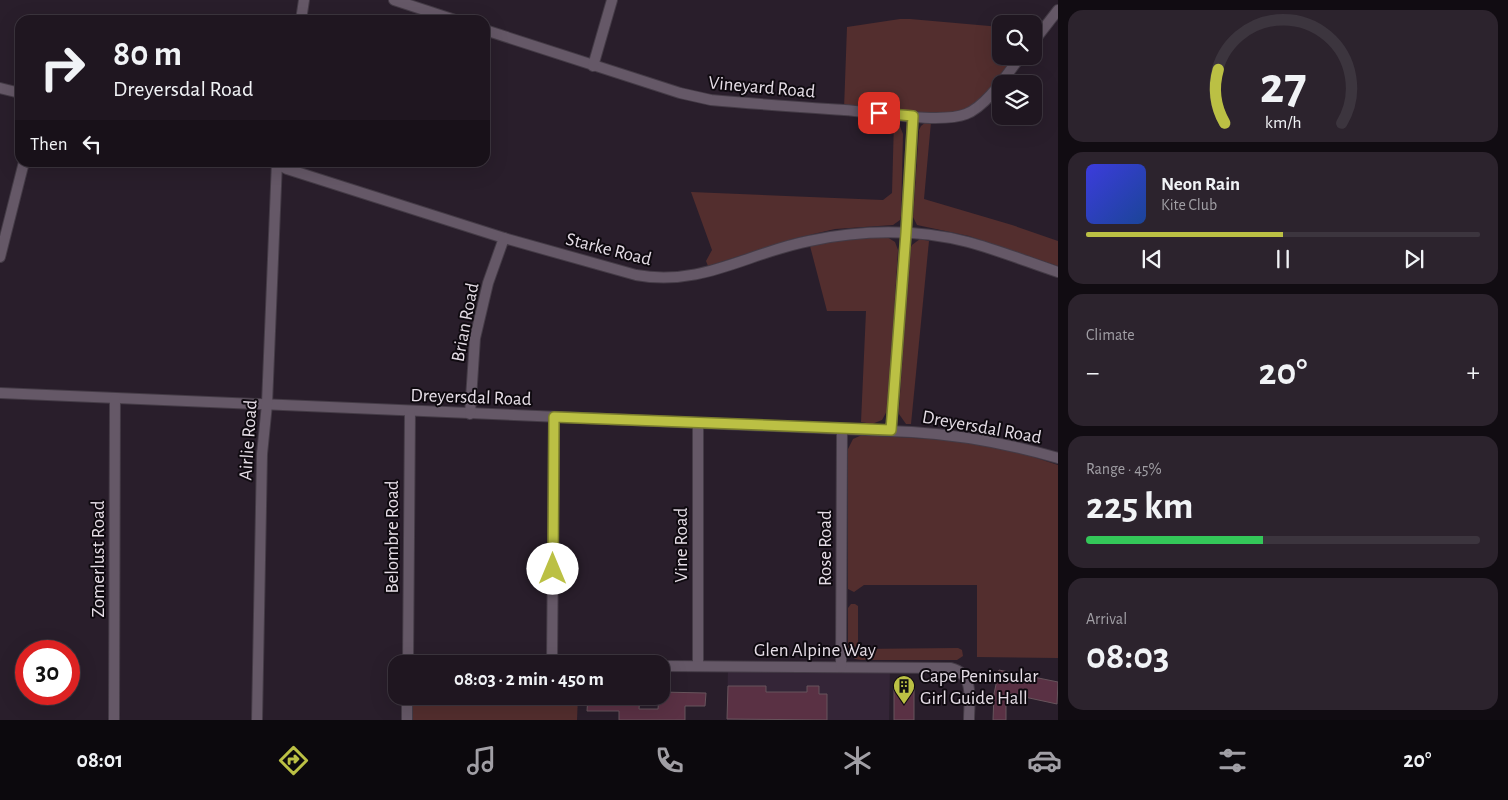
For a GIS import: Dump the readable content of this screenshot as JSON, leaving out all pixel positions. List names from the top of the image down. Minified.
{"streets":{"street":["Vineyard Road","Starke Road","Brian Road","Dreyersdal Road","Airlie Road","Belombre Road","Vine Road","Rose Road","Zomerlust Road","Glen Alpine Way"]},"crossings":[["Starke Road","Brian Road"],["Brian Road","Dreyersdal Road"],["Dreyersdal Road","Airlie Road"],["Dreyersdal Road","Belombre Road"],["Dreyersdal Road","Vine Road"],["Dreyersdal Road","Rose Road"],["Dreyersdal Road","Zomerlust Road"],["Vine Road","Glen Alpine Way"],["Rose Road","Glen Alpine Way"]],"places":{"building":["Cape Peninsular Girl Guide Hall"]},"page":{"turn":["80 m","Dreyersdal Road"],"then":"Then","song":["Neon Rain","Kite Club"],"tile":["Climate",["Range · 45%","225 km"],["Arrival","08:03"]],"heat":["−","20°","+"],"limit":"30","trip":"08:03 · 2 min · 450 m","tabs":["08:01","20°"],"gauge":["27","km/h"]}}
